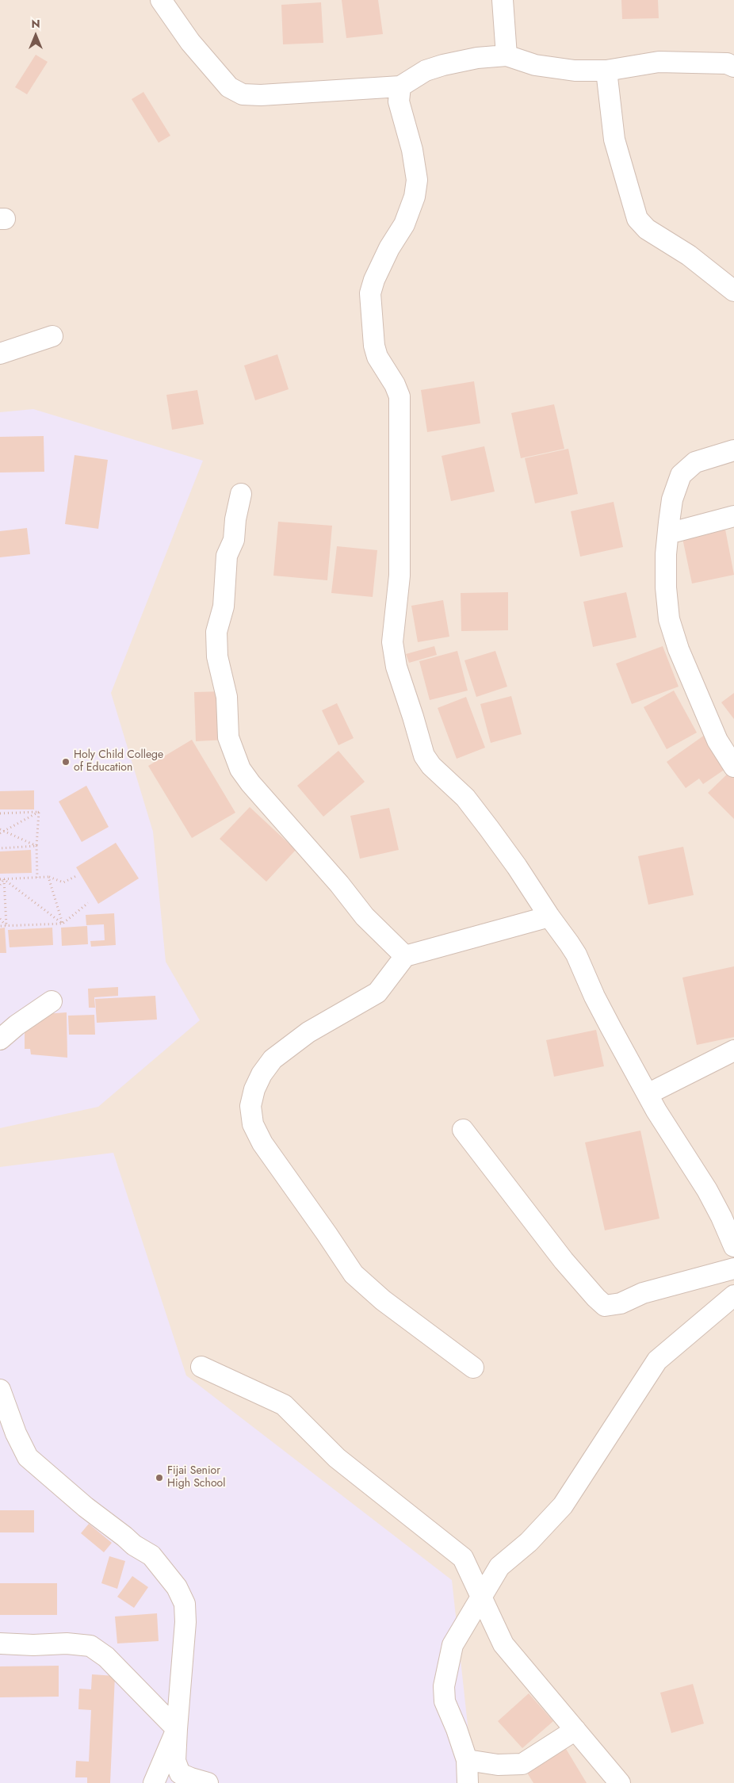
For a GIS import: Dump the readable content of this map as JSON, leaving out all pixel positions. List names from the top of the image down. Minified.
{"places":["Holy Child College of Education","Fijai Senior High School"],"north":"top"}
